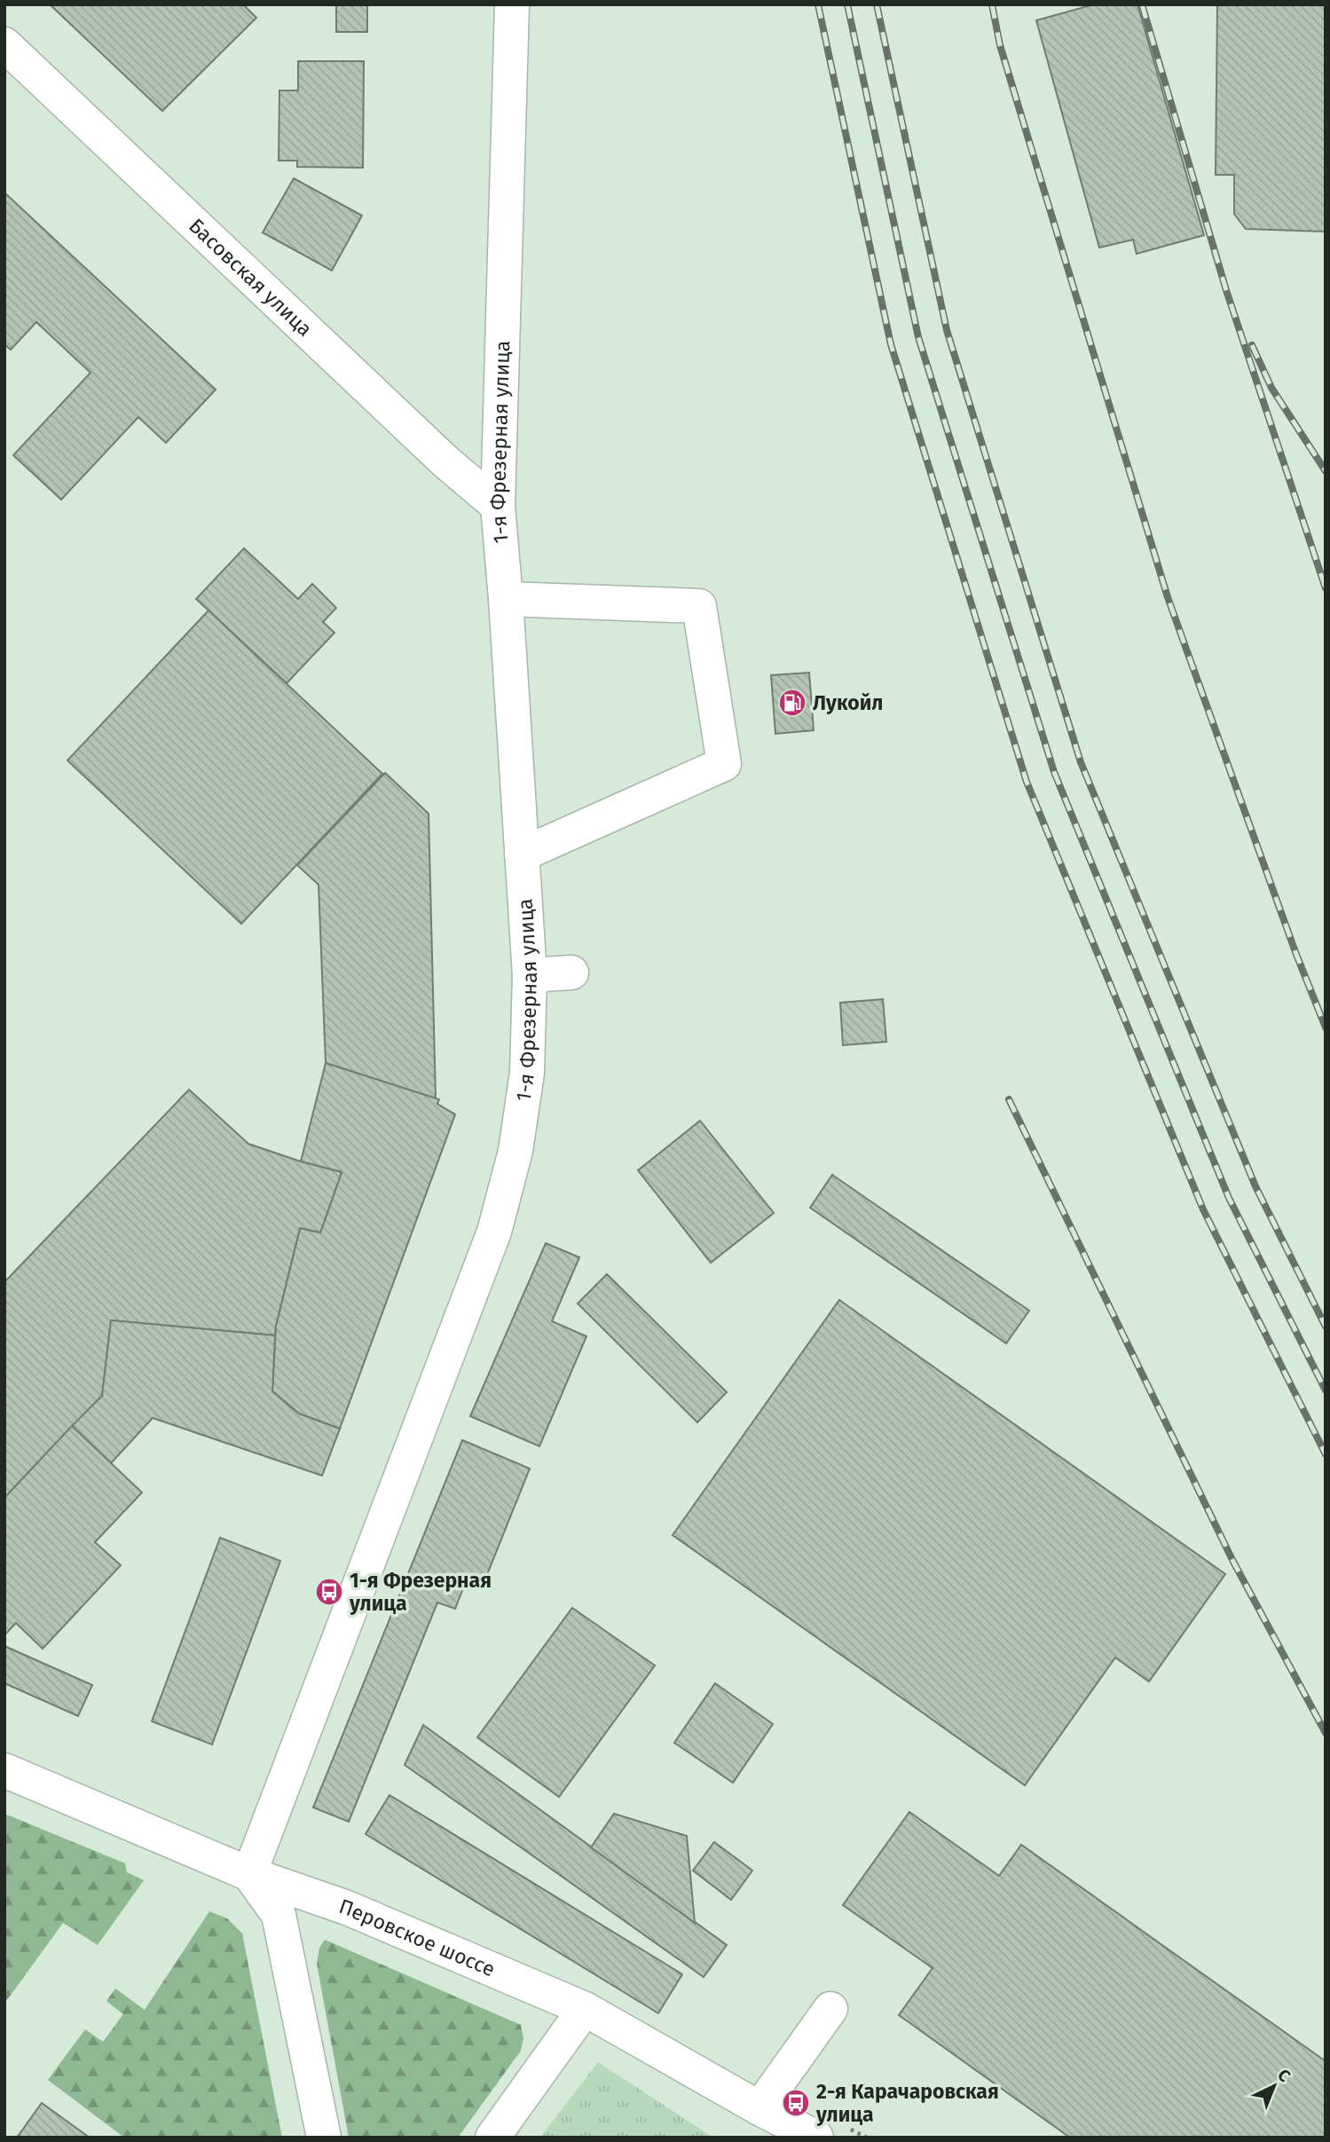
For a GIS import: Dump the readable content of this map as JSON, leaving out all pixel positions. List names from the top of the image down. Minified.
{"streets":{"street":["Басовская улица","1-я Фрезерная улица","Перовское шоссе"]},"crossings":[["Басовская улица","1-я Фрезерная улица"],["1-я Фрезерная улица","Перовское шоссе"]],"places":{"fuel station":["Лукойл"],"bus stop":["1-я Фрезерная улица","2-я Карачаровская улица"]},"north":"top right"}
